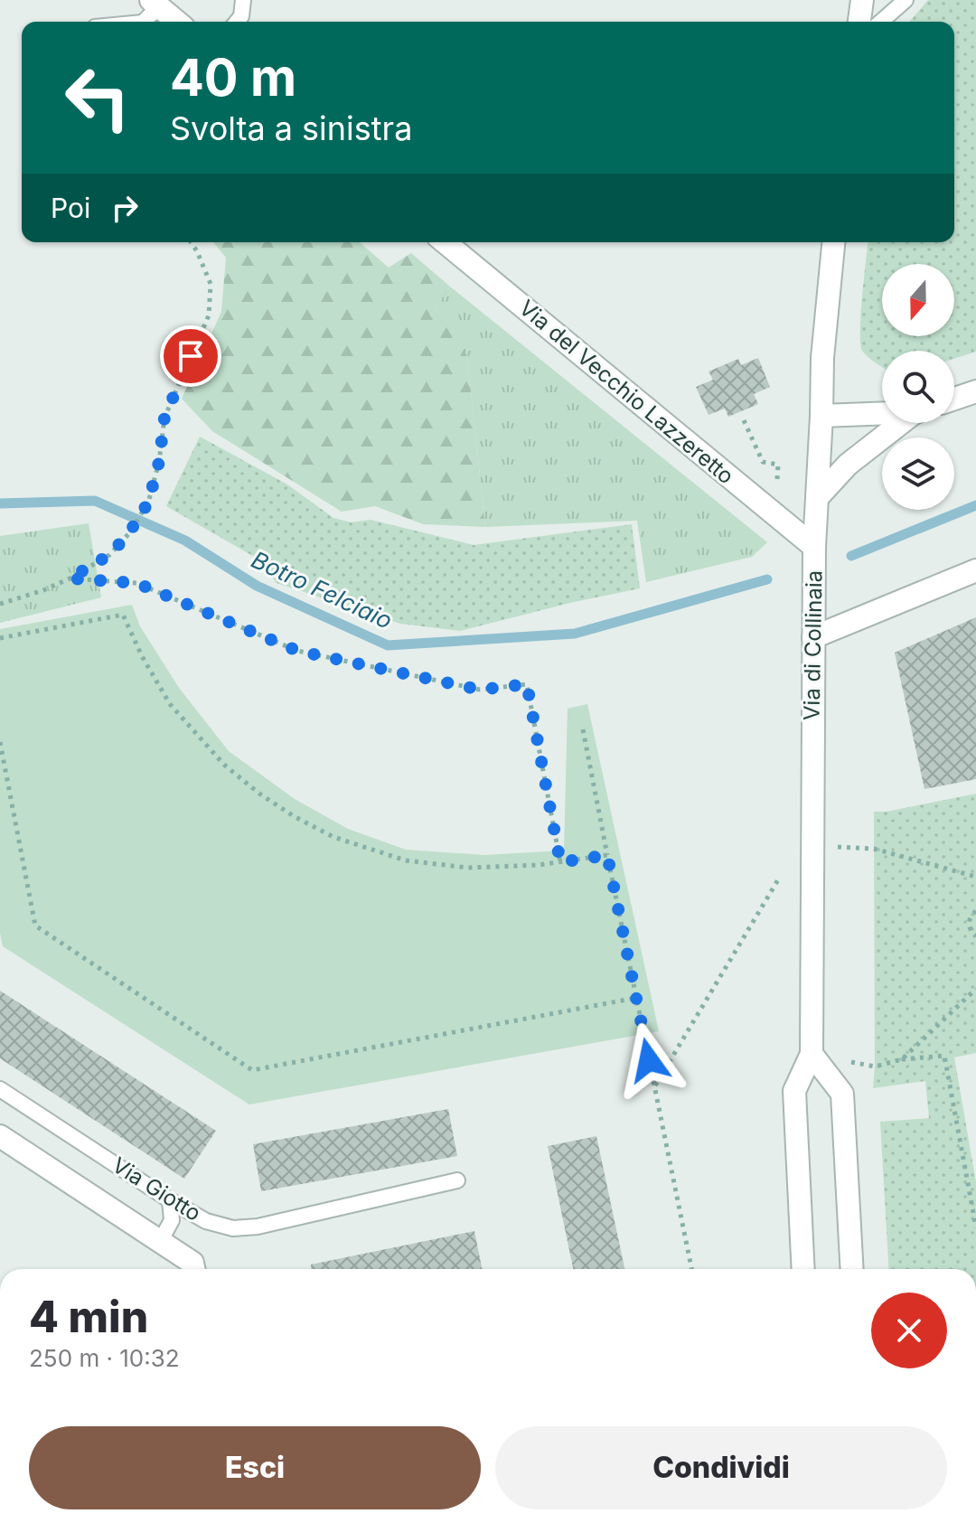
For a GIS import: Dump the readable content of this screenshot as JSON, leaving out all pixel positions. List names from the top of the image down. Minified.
{"streets":{"street":["Via del Vecchio Lazzeretto","Via di Collinaia","Via Giotto"]},"crossings":[["Via del Vecchio Lazzeretto","Via di Collinaia"]],"water":["Botro Felciaio"],"north":"bottom","page":{"turn":["40 m","Svolta a sinistra"],"then":"Poi","heading":["4 min","250 m · 10:32"],"buttons":["Esci","Condividi"]}}
